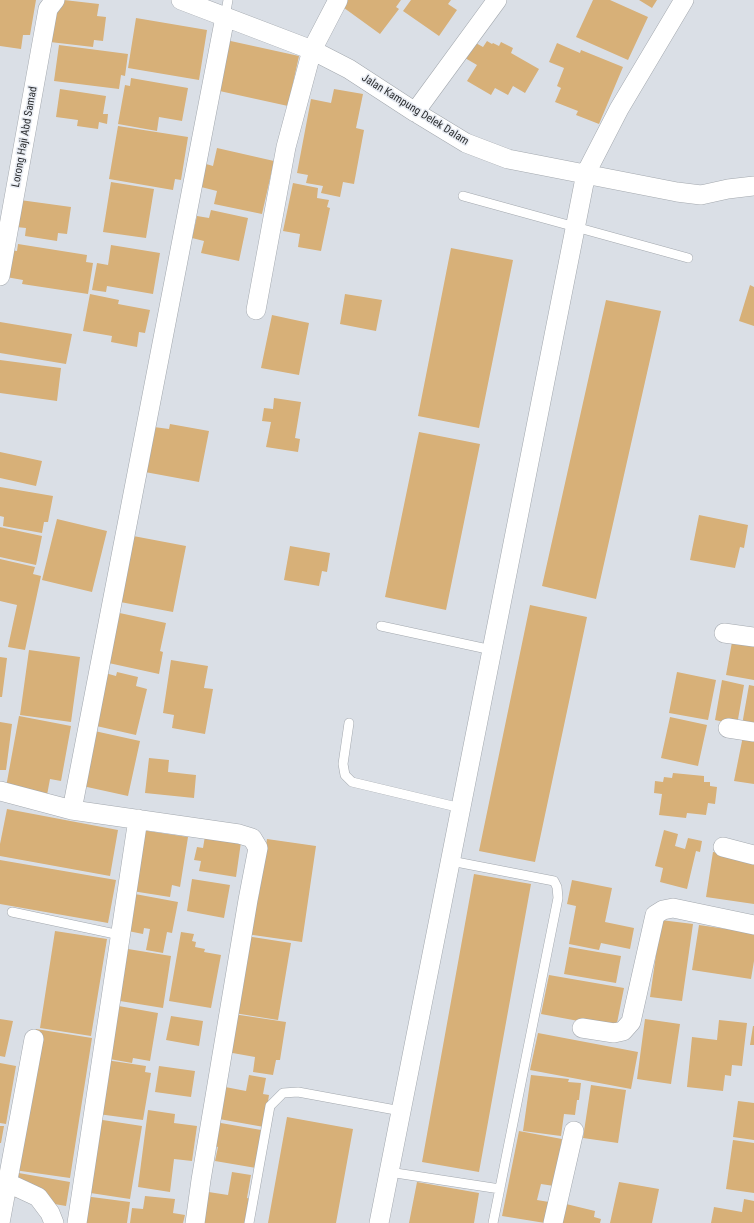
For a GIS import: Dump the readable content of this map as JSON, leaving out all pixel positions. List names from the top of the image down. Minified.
{"streets":{"street":["Jalan Kampung Delek Dalam","Lorong Haji Abd Samad"]}}
